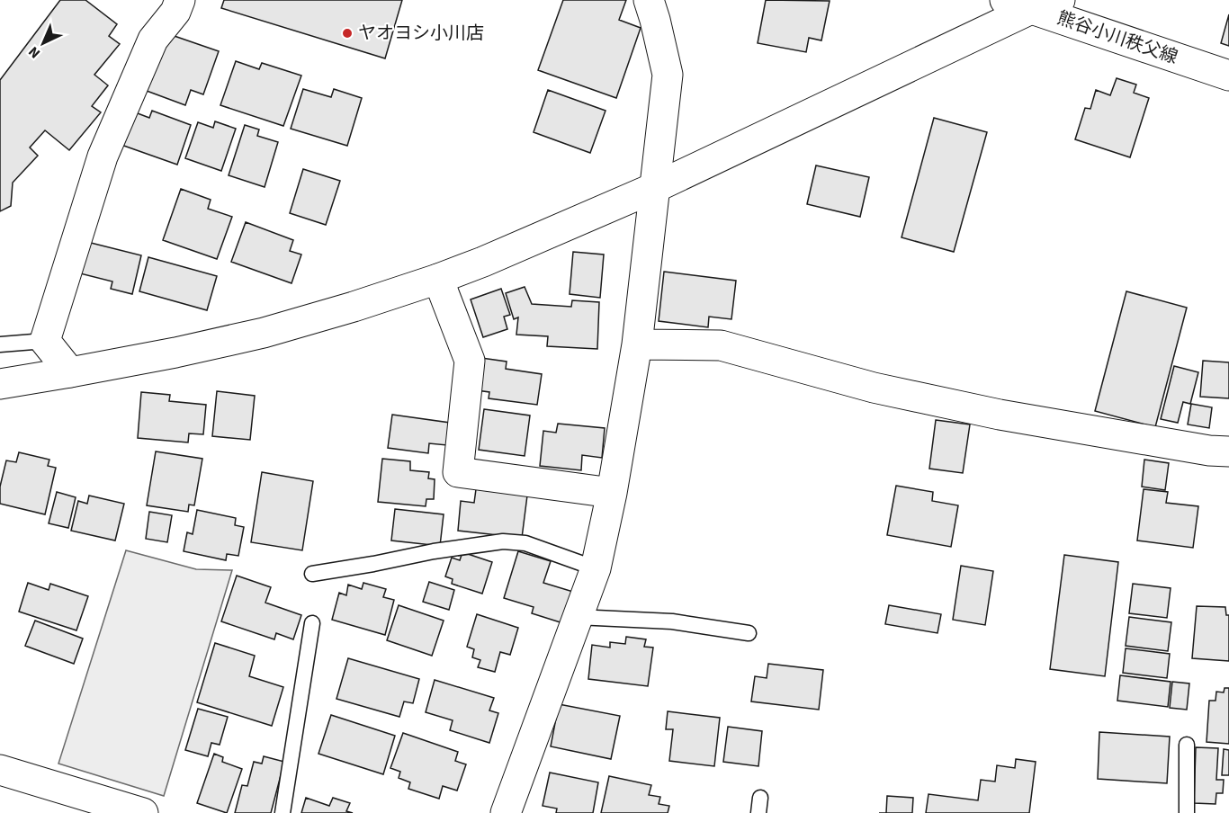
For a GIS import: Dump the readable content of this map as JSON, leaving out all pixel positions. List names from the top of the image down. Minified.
{"streets":{"street":["熊谷小川秩父線"]},"places":["ヤオヨシ小川店"],"north":"bottom left"}
